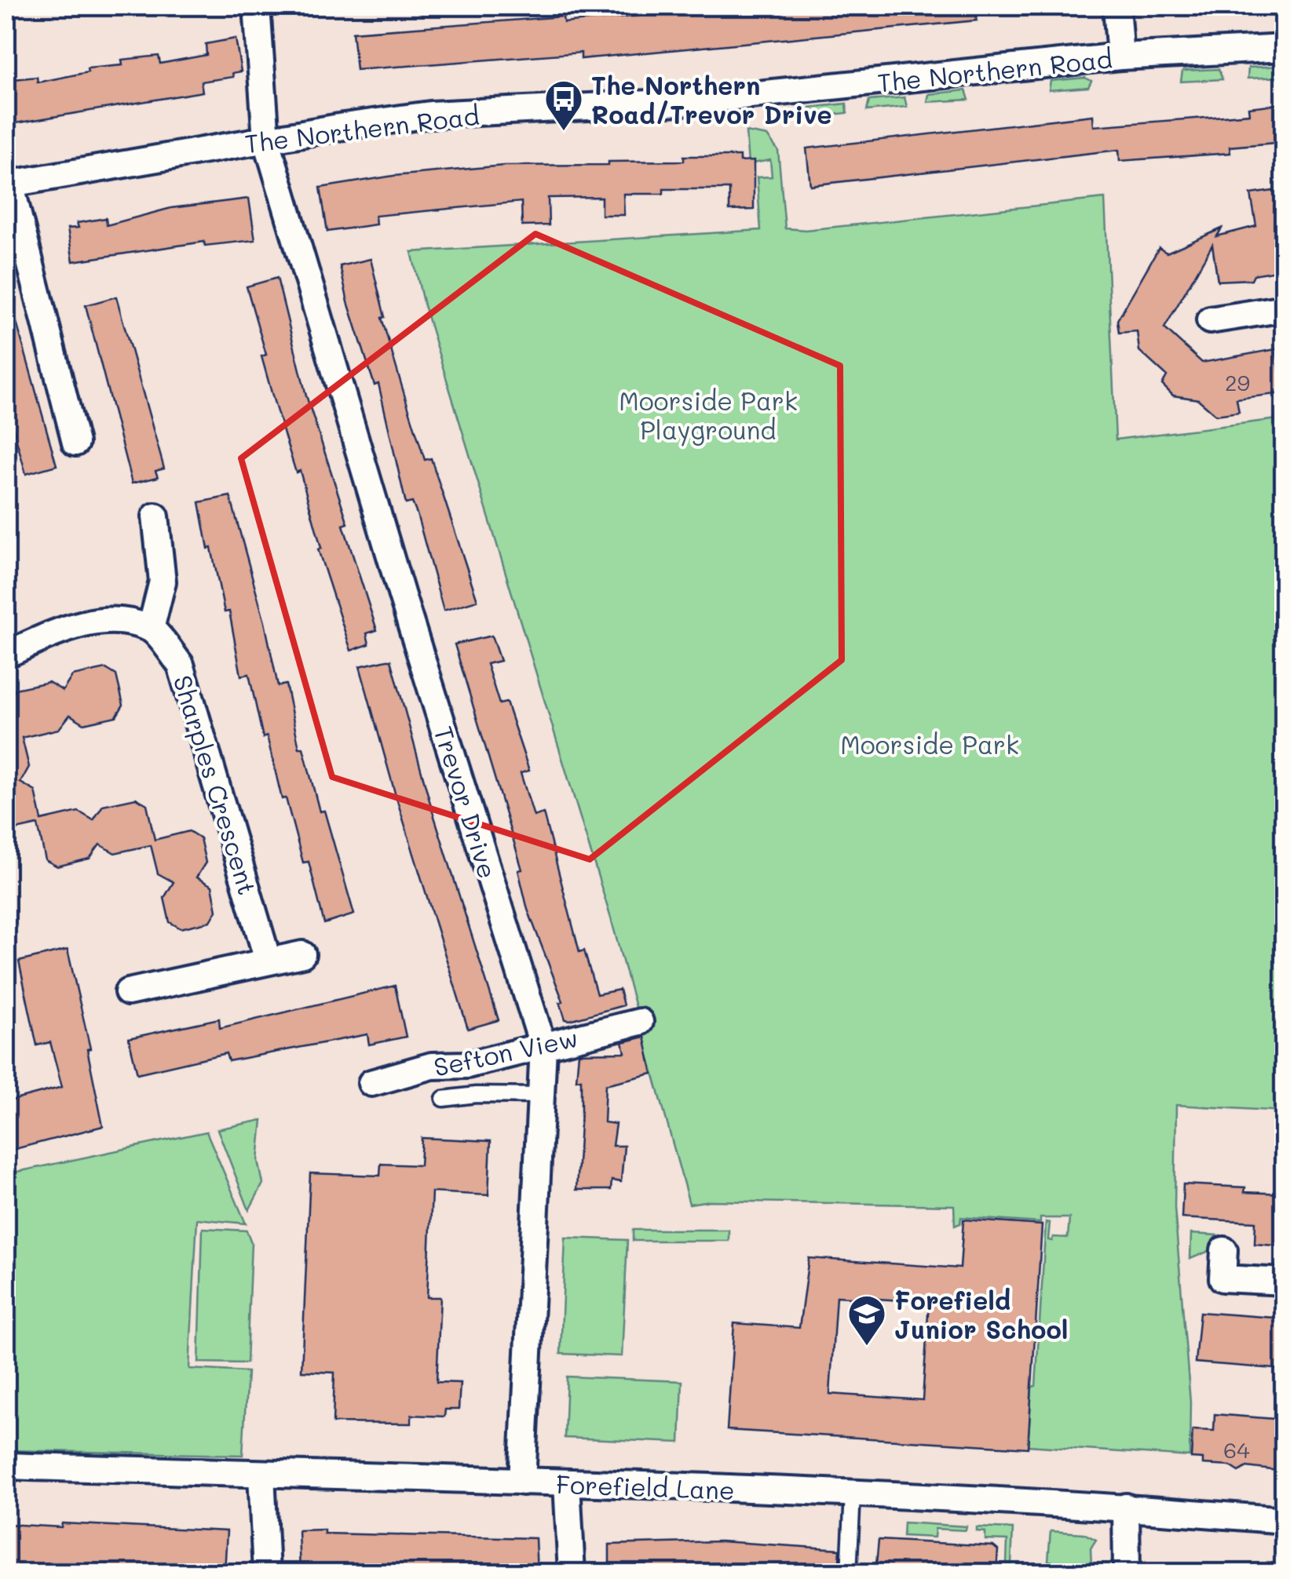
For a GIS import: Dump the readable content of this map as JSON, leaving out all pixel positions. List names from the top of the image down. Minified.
{"streets":{"street":["The Northern Road","Sharples Crescent","Trevor Drive","Sefton View","Forefield Lane"]},"crossings":[["The Northern Road","Trevor Drive"],["Trevor Drive","Sefton View"],["Trevor Drive","Forefield Lane"]],"parks":["Moorside Park Playground","Moorside Park"],"places":{"bus stop":["The Northern Road/Trevor Drive"],"school or university":["Forefield Junior School"]},"house_numbers":["29","64"]}
